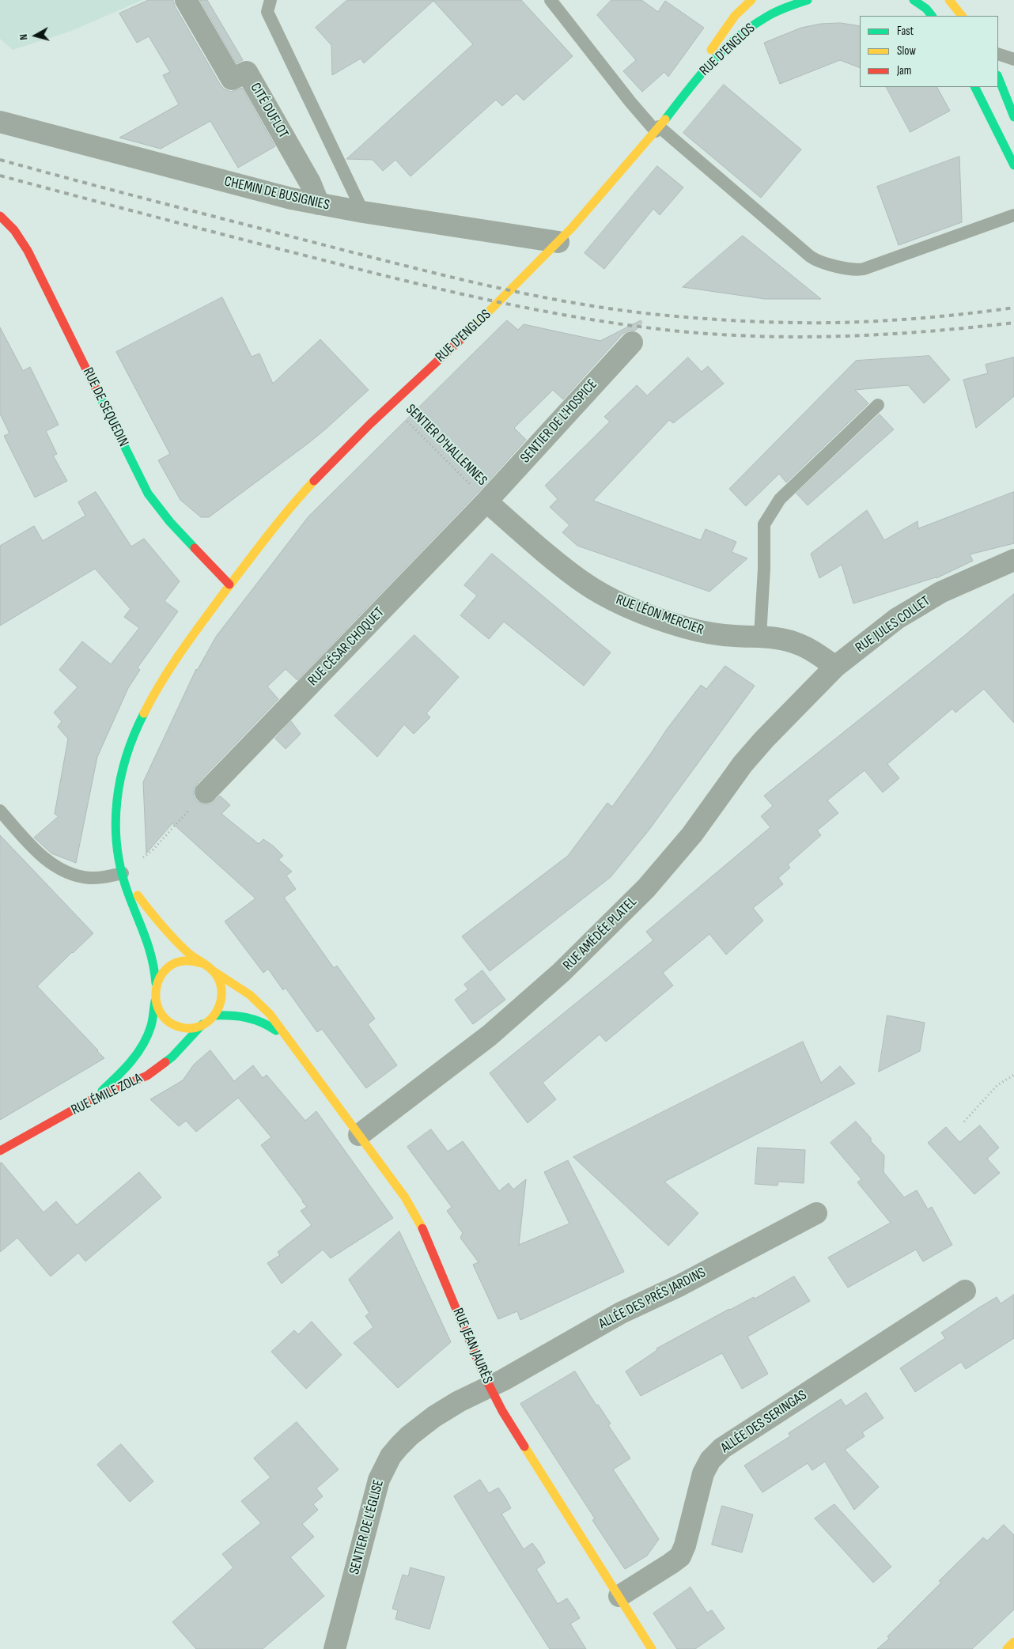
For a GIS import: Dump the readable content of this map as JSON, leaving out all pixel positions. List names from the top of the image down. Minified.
{"streets":{"main road":["RUE D'ENGLOS","RUE DE SEQUEDIN","RUE ÉMILE ZOLA","RUE JEAN JAURÈS"],"street":["CITÉ DUFLOT","CHEMIN DE BUSIGNIES","SENTIER DE L'HOSPICE","RUE LÉON MERCIER","RUE JULES COLLET","RUE CÉSAR CHOQUET","RUE AMÉDÉE PLATEL","ALLÉE DES PRÉS JARDINS","ALLÉE DES SERINGAS","SENTIER DE L'ÉGLISE"],"path":["SENTIER D'HALLENNES"]},"crossings":[["RUE D'ENGLOS","CHEMIN DE BUSIGNIES"],["RUE D'ENGLOS","RUE DE SEQUEDIN"],["RUE D'ENGLOS","SENTIER D'HALLENNES"],["RUE D'ENGLOS","RUE ÉMILE ZOLA"],["RUE D'ENGLOS","RUE JEAN JAURÈS"],["CITÉ DUFLOT","CHEMIN DE BUSIGNIES"],["SENTIER DE L'HOSPICE","SENTIER D'HALLENNES"],["SENTIER DE L'HOSPICE","RUE LÉON MERCIER"],["SENTIER DE L'HOSPICE","RUE CÉSAR CHOQUET"],["SENTIER D'HALLENNES","RUE LÉON MERCIER"],["SENTIER D'HALLENNES","RUE CÉSAR CHOQUET"],["RUE LÉON MERCIER","RUE JULES COLLET"],["RUE LÉON MERCIER","RUE CÉSAR CHOQUET"],["RUE JULES COLLET","RUE AMÉDÉE PLATEL"],["RUE AMÉDÉE PLATEL","RUE JEAN JAURÈS"],["RUE ÉMILE ZOLA","RUE JEAN JAURÈS"],["ALLÉE DES PRÉS JARDINS","RUE JEAN JAURÈS"],["ALLÉE DES PRÉS JARDINS","SENTIER DE L'ÉGLISE"],["RUE JEAN JAURÈS","ALLÉE DES SERINGAS"],["RUE JEAN JAURÈS","SENTIER DE L'ÉGLISE"]],"legend":["Fast","Slow","Jam"],"north":"left"}
